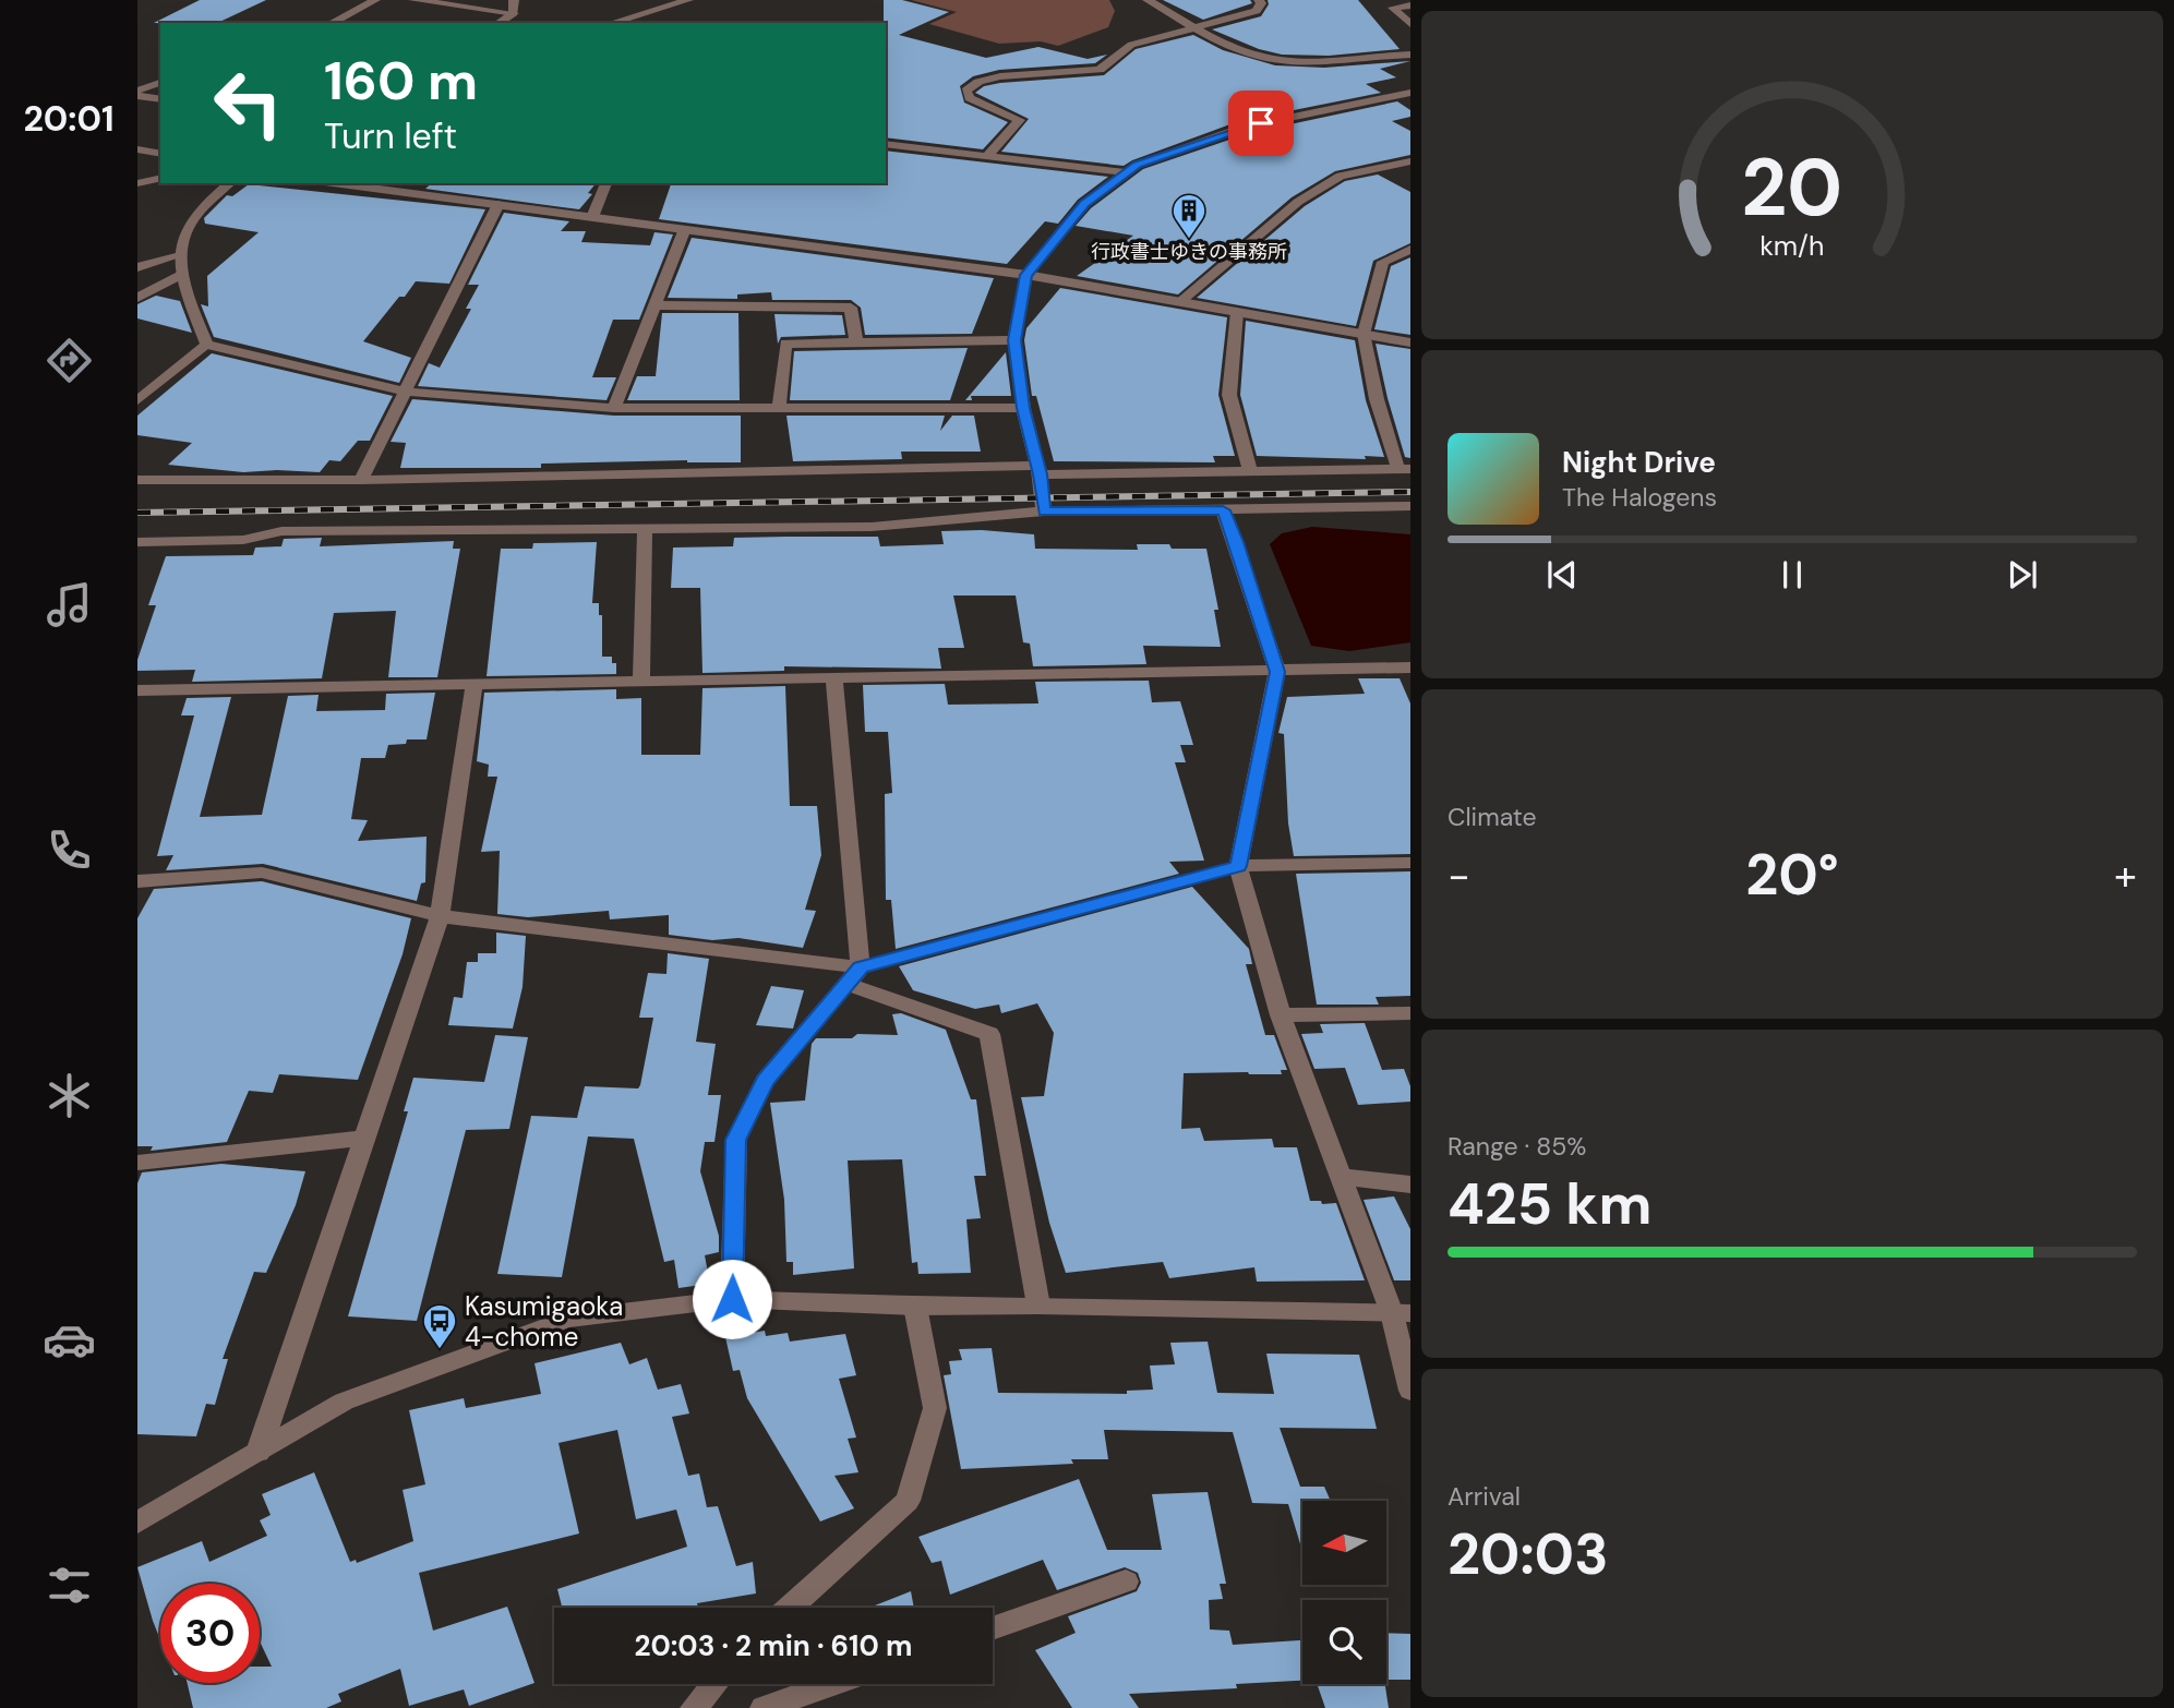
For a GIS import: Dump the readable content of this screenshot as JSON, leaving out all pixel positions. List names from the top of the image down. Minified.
{"places":{"building":["行政書士ゆきの事務所"],"bus stop":["Kasumigaoka 4-chome"]},"north":"left","page":{"tabs":"20:01","turn":["160 m","Turn left"],"song":["Night Drive","The Halogens"],"tile":["Climate",["Range · 85%","425 km"],["Arrival","20:03"]],"heat":["−","20°","+"],"limit":"30","trip":"20:03 · 2 min · 610 m","gauge":["20","km/h"]}}
